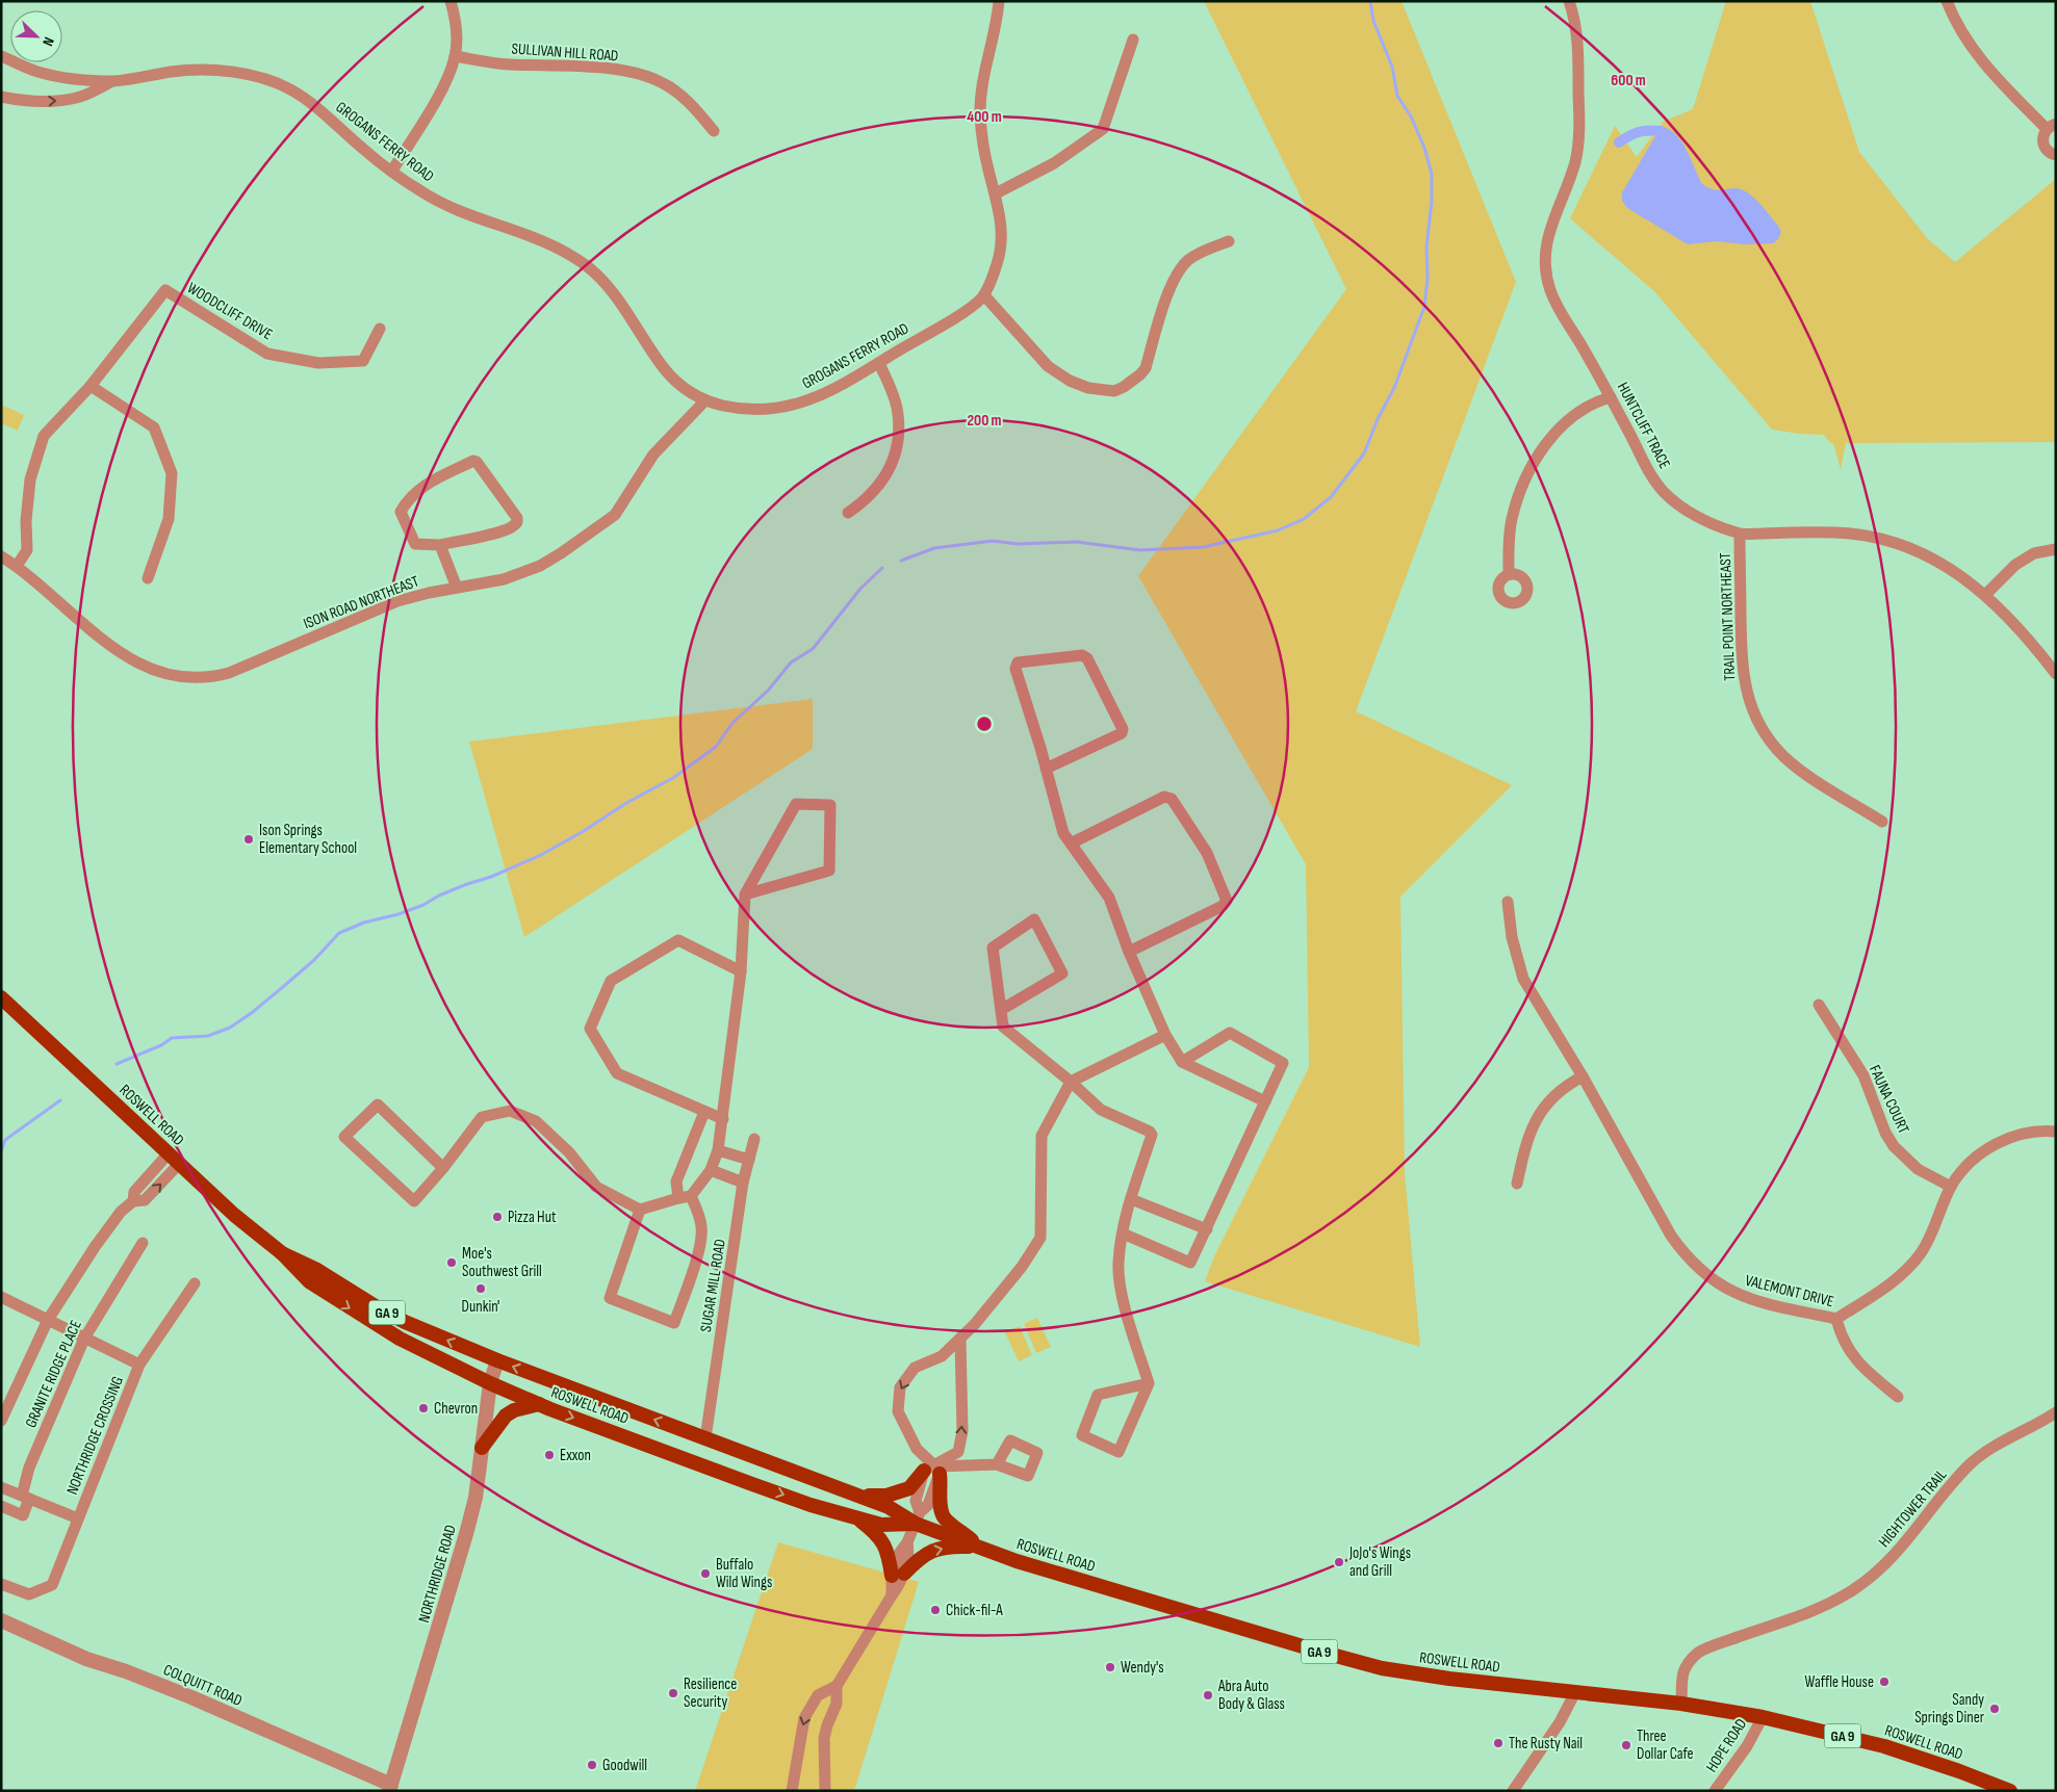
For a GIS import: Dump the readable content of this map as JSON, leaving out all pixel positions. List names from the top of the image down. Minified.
{"streets":{"main road":["ROSWELL ROAD","GA 9"],"street":["SULLIVAN HILL ROAD","GROGANS FERRY ROAD","WOODCLIFF DRIVE","HUNTCLIFF TRACE","ISON ROAD NORTHEAST","TRAIL POINT NORTHEAST","FAUNA COURT","SUGAR MILL ROAD","VALEMONT DRIVE","GRANITE RIDGE PLACE","NORTHRIDGE CROSSING","HIGHTOWER TRAIL","NORTHRIDGE ROAD","COLQUITT ROAD","HOPE ROAD"]},"crossings":[["GROGANS FERRY ROAD","ISON ROAD NORTHEAST"],["WOODCLIFF DRIVE","ISON ROAD NORTHEAST"],["HUNTCLIFF TRACE","TRAIL POINT NORTHEAST"],["FAUNA COURT","VALEMONT DRIVE"],["ROSWELL ROAD","SUGAR MILL ROAD"],["ROSWELL ROAD","HIGHTOWER TRAIL"],["ROSWELL ROAD","NORTHRIDGE ROAD"],["ROSWELL ROAD","HOPE ROAD"],["GRANITE RIDGE PLACE","NORTHRIDGE CROSSING"],["NORTHRIDGE ROAD","COLQUITT ROAD"]],"places":["Ison Springs Elementary School","Pizza Hut","Moe's Southwest Grill","Dunkin'","Chevron","Exxon","JoJo's Wings and Grill","Buffalo Wild Wings","Chick-fil-A","Wendy's","Waffle House","Resilience Security","Abra Auto Body & Glass","Sandy Springs Diner","The Rusty Nail","Three Dollar Cafe","Goodwill"],"north":"bottom right","rings":["600 m","400 m","200 m"]}
